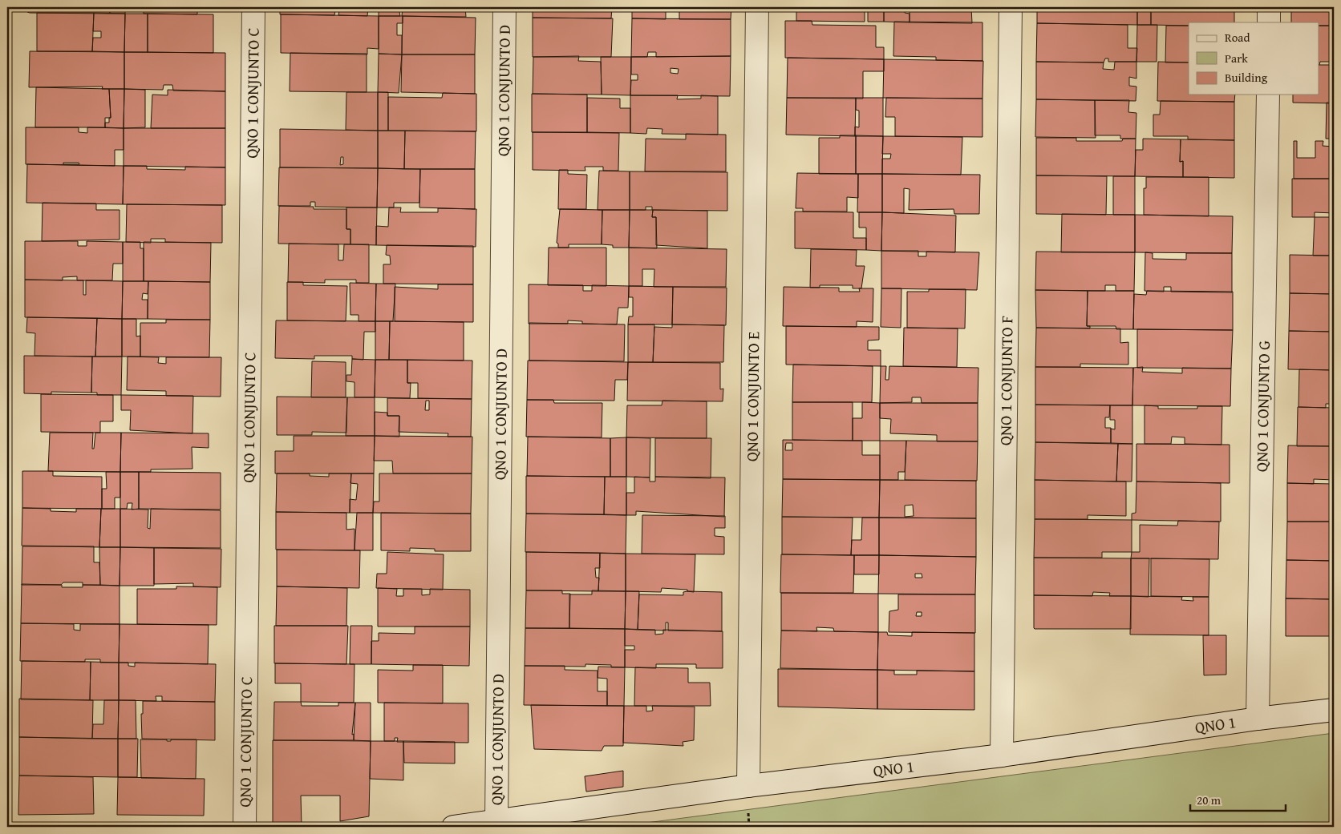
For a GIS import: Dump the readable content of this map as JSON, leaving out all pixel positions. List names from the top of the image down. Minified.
{"streets":{"street":["QNO 1 CONJUNTO D","QNO 1 CONJUNTO C","QNO 1 CONJUNTO F","QNO 1 CONJUNTO E","QNO 1 CONJUNTO G","QNO 1"]},"crossings":[["QNO 1 CONJUNTO D","QNO 1"],["QNO 1 CONJUNTO F","QNO 1"],["QNO 1 CONJUNTO E","QNO 1"],["QNO 1 CONJUNTO G","QNO 1"]],"legend":["Road","Park","Building"],"scale_bar":"20 m"}
